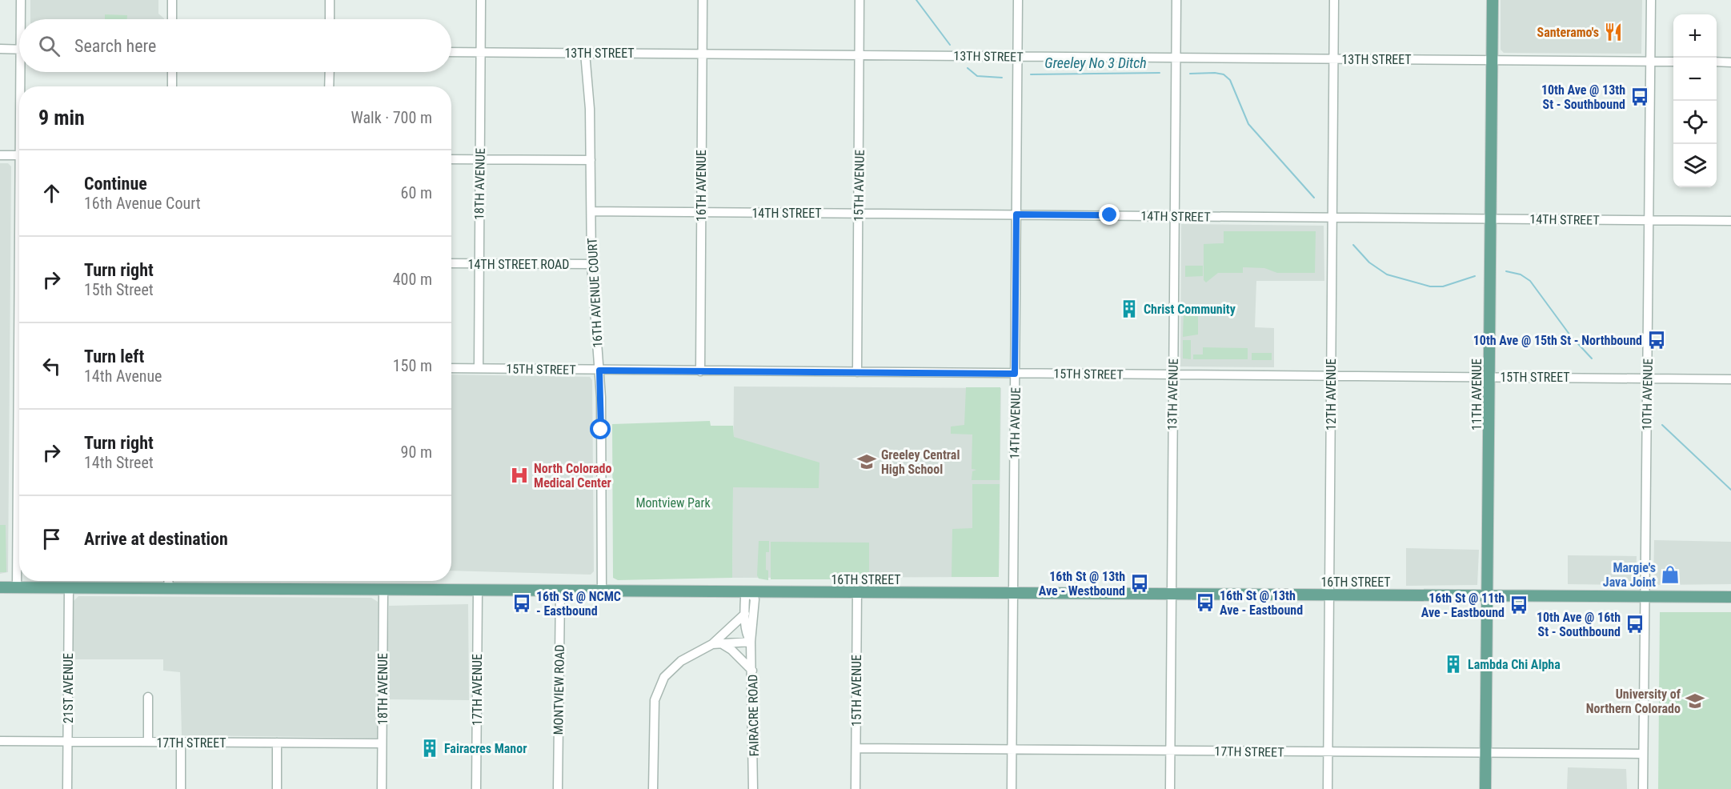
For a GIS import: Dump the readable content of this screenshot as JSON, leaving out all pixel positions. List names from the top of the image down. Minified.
{"streets":{"main road":["11TH AVENUE","16TH STREET"],"street":["13TH STREET","18TH AVENUE","16TH AVENUE","15TH AVENUE","14TH STREET","14TH STREET ROAD","16TH AVENUE COURT","15TH STREET","13TH AVENUE","12TH AVENUE","10TH AVENUE","14TH AVENUE","21ST AVENUE","17TH AVENUE","MONTVIEW ROAD","FAIRACRE ROAD","17TH STREET"]},"crossings":[["13TH STREET","18TH AVENUE"],["13TH STREET","16TH AVENUE"],["13TH STREET","15TH AVENUE"],["13TH STREET","16TH AVENUE COURT"],["13TH STREET","13TH AVENUE"],["13TH STREET","12TH AVENUE"],["13TH STREET","11TH AVENUE"],["13TH STREET","10TH AVENUE"],["13TH STREET","14TH AVENUE"],["18TH AVENUE","14TH STREET ROAD"],["18TH AVENUE","15TH STREET"],["18TH AVENUE","16TH STREET"],["18TH AVENUE","17TH STREET"],["16TH AVENUE","14TH STREET"],["16TH AVENUE","15TH STREET"],["15TH AVENUE","14TH STREET"],["15TH AVENUE","15TH STREET"],["15TH AVENUE","16TH STREET"],["15TH AVENUE","17TH STREET"],["14TH STREET","16TH AVENUE COURT"],["14TH STREET","13TH AVENUE"],["14TH STREET","12TH AVENUE"],["14TH STREET","11TH AVENUE"],["14TH STREET","10TH AVENUE"],["14TH STREET","14TH AVENUE"],["14TH STREET ROAD","16TH AVENUE COURT"],["16TH AVENUE COURT","15TH STREET"],["16TH AVENUE COURT","16TH STREET"],["15TH STREET","13TH AVENUE"],["15TH STREET","12TH AVENUE"],["15TH STREET","11TH AVENUE"],["15TH STREET","10TH AVENUE"],["15TH STREET","14TH AVENUE"],["13TH AVENUE","16TH STREET"],["13TH AVENUE","17TH STREET"],["12TH AVENUE","16TH STREET"],["12TH AVENUE","17TH STREET"],["11TH AVENUE","16TH STREET"],["11TH AVENUE","17TH STREET"],["10TH AVENUE","16TH STREET"],["10TH AVENUE","17TH STREET"],["14TH AVENUE","16TH STREET"],["14TH AVENUE","17TH STREET"],["16TH STREET","21ST AVENUE"],["16TH STREET","17TH AVENUE"],["16TH STREET","MONTVIEW ROAD"],["16TH STREET","FAIRACRE ROAD"],["21ST AVENUE","17TH STREET"]],"water":["Greeley No 3 Ditch"],"parks":["Montview Park"],"places":{"restaurant":["Santeramo's"],"bus stop":["10th Ave @ 13th St - Southbound","10th Ave @ 15th St - Northbound","16th St @ 13th Ave - Westbound","16th St @ 13th Ave - Eastbound","16th St @ NCMC - Eastbound","16th St @ 11th Ave - Eastbound","10th Ave @ 16th St - Southbound"],"building":["Christ Community","Lambda Chi Alpha","Fairacres Manor"],"school or university":["Greeley Central High School","University of Northern Colorado"],"hospital":["North Colorado Medical Center"],"shop":["Margie's Java Joint"]},"page":{"map_buttons":["+","−"],"search":"Search here","heading":["9 min","Walk · 700 m"],"list":[["Continue","16th Avenue Court","60 m"],["Turn right","15th Street","400 m"],["Turn left","14th Avenue","150 m"],["Turn right","14th Street","90 m"],"Arrive at destination"]}}
